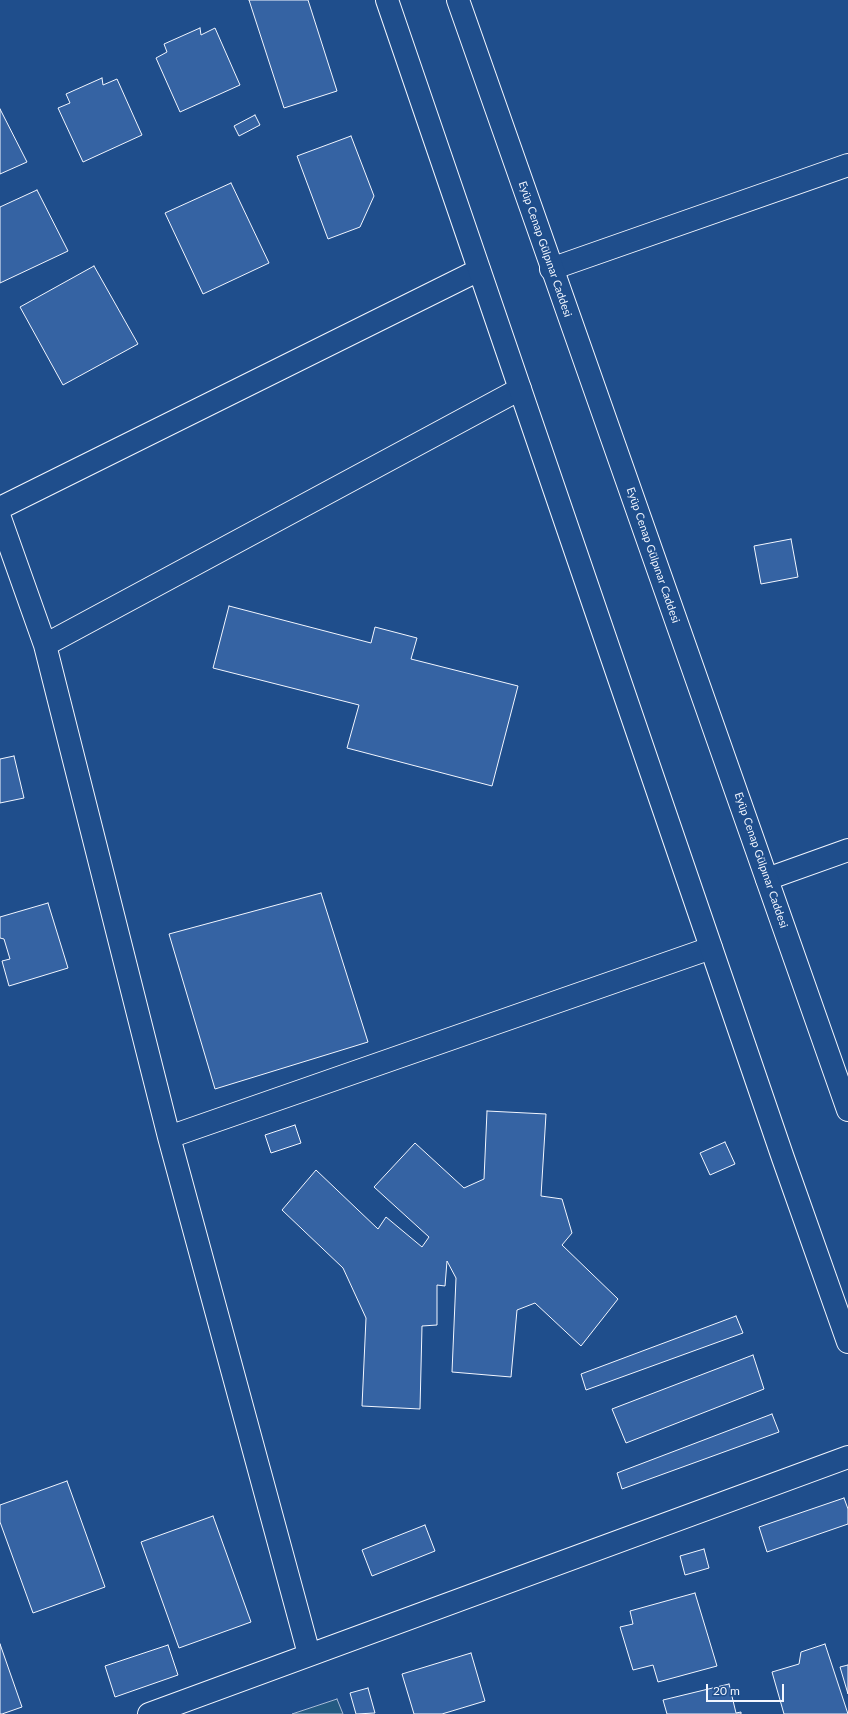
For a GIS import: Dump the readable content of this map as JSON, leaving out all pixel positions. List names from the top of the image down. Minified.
{"streets":{"street":["Eyüp Cenap Gülpınar Caddesi"]},"scale_bar":"20 m"}
